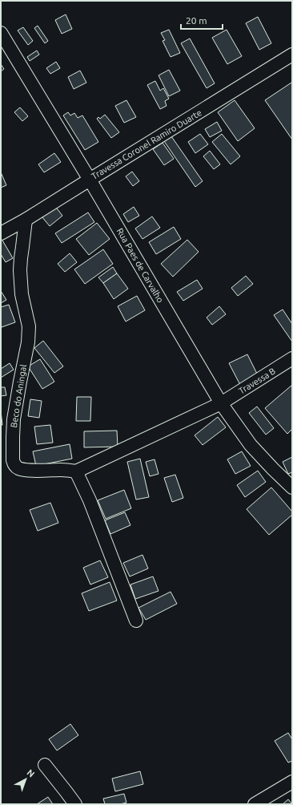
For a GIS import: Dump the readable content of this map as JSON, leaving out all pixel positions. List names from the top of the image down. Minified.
{"streets":{"street":["Travessa Coronel Ramiro Duarte","Rua Paes de Carvalho","Travessa B","Beco do Aningal"]},"crossings":[["Travessa Coronel Ramiro Duarte","Rua Paes de Carvalho"],["Travessa Coronel Ramiro Duarte","Beco do Aningal"],["Rua Paes de Carvalho","Travessa B"],["Travessa B","Beco do Aningal"]],"scale_bar":"20 m","north":"top right"}
